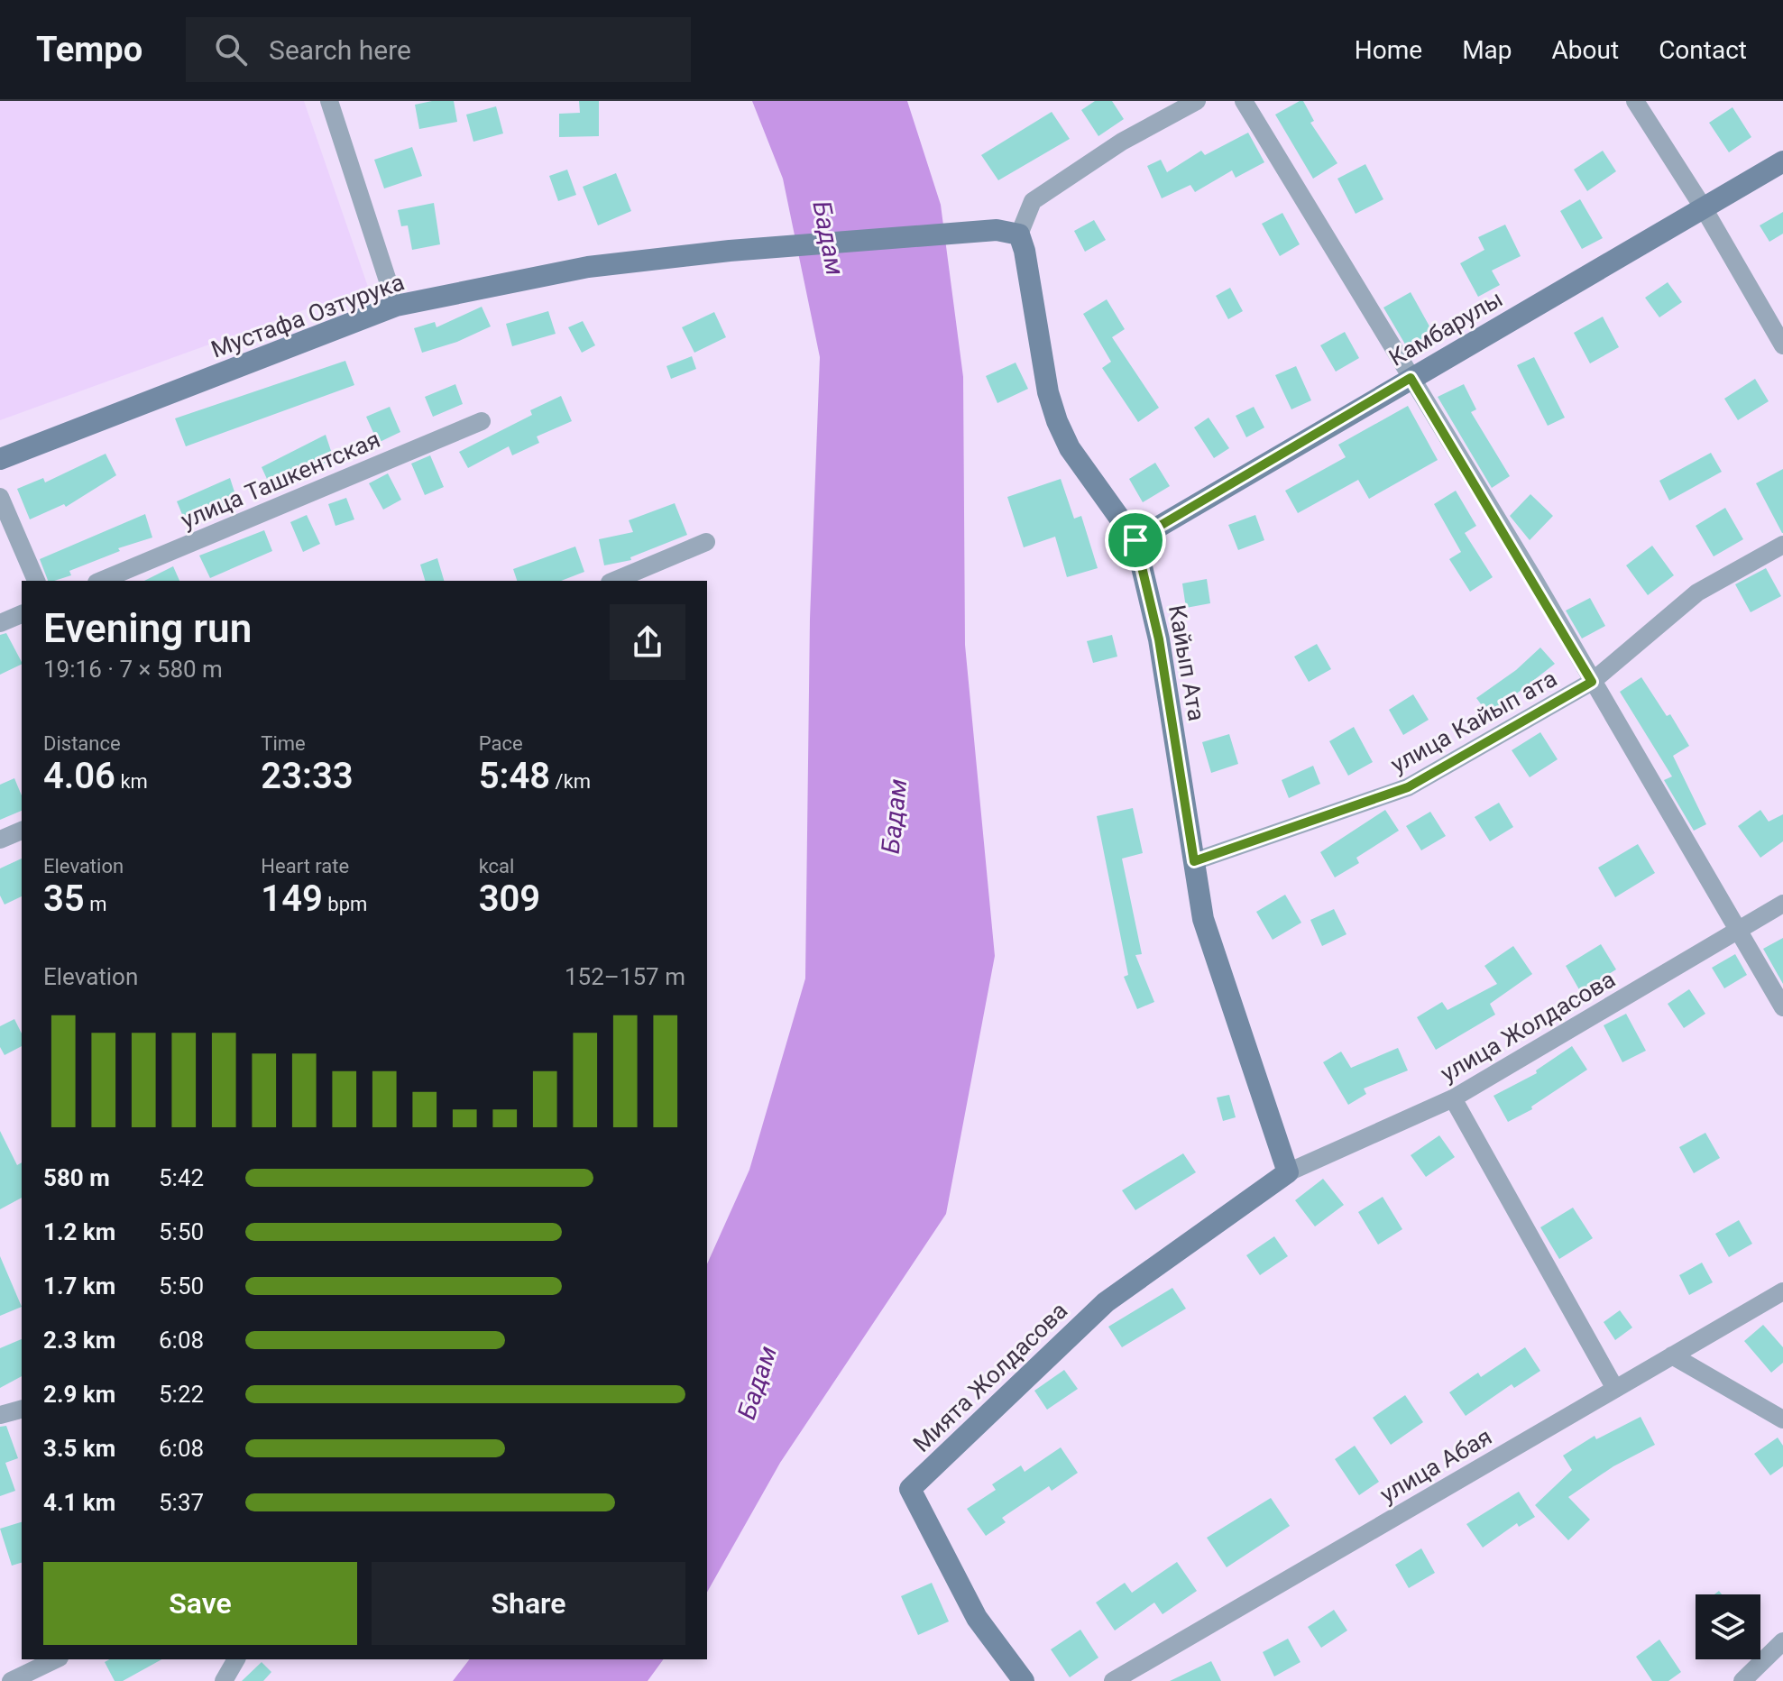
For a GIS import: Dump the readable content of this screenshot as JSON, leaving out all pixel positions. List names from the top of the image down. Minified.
{"streets":{"street":["Мустафа Озтурука","Камбарулы","улица Ташкентская","Кайып Ата","улица Кайып ата","улица Жолдасова","Мията Жолдасова","улица Абая"]},"crossings":[["Мустафа Озтурука","Кайып Ата"],["Камбарулы","Кайып Ата"],["Кайып Ата","улица Кайып ата"],["Кайып Ата","улица Жолдасова"],["Кайып Ата","Мията Жолдасова"],["улица Жолдасова","Мията Жолдасова"]],"water":["Бадам"],"page":{"header":"Tempo","search":"Search here","nav":["Home","Map","About","Contact"],"heading":["Evening run","19:16 · 7 × 580 m"],"stats":[["Distance","4.06 km"],["Time","23:33"],["Pace","5:48 /km"],["Elevation","35 m"],["Heart rate","149 bpm"],["kcal","309"]],"chart":["Elevation","152–157 m"],"list":[{"name":"580 m","note":"5:42"},{"name":"1.2 km","note":"5:50"},{"name":"1.7 km","note":"5:50"},{"name":"2.3 km","note":"6:08"},{"name":"2.9 km","note":"5:22"},{"name":"3.5 km","note":"6:08"},{"name":"4.1 km","note":"5:37"}],"buttons":["Save","Share"]}}
